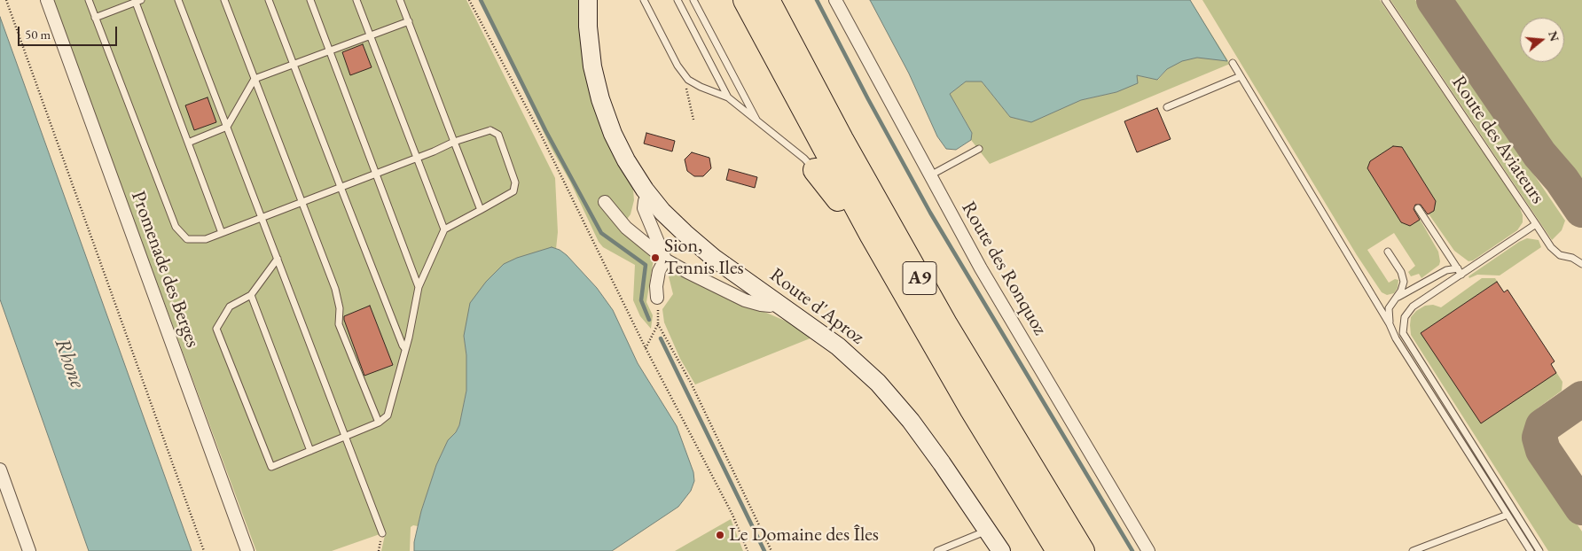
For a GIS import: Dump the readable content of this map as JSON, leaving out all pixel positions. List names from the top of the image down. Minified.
{"streets":{"highway":["A9"],"street":["Route des Ronquoz","Promenade des Berges","Route d'Aproz"],"lane":["Route des Aviateurs"]},"water":["Rhone"],"places":["Sion, Tennis Iles","Le Domaine des Îles"],"scale_bar":"50 m","north":"right"}
